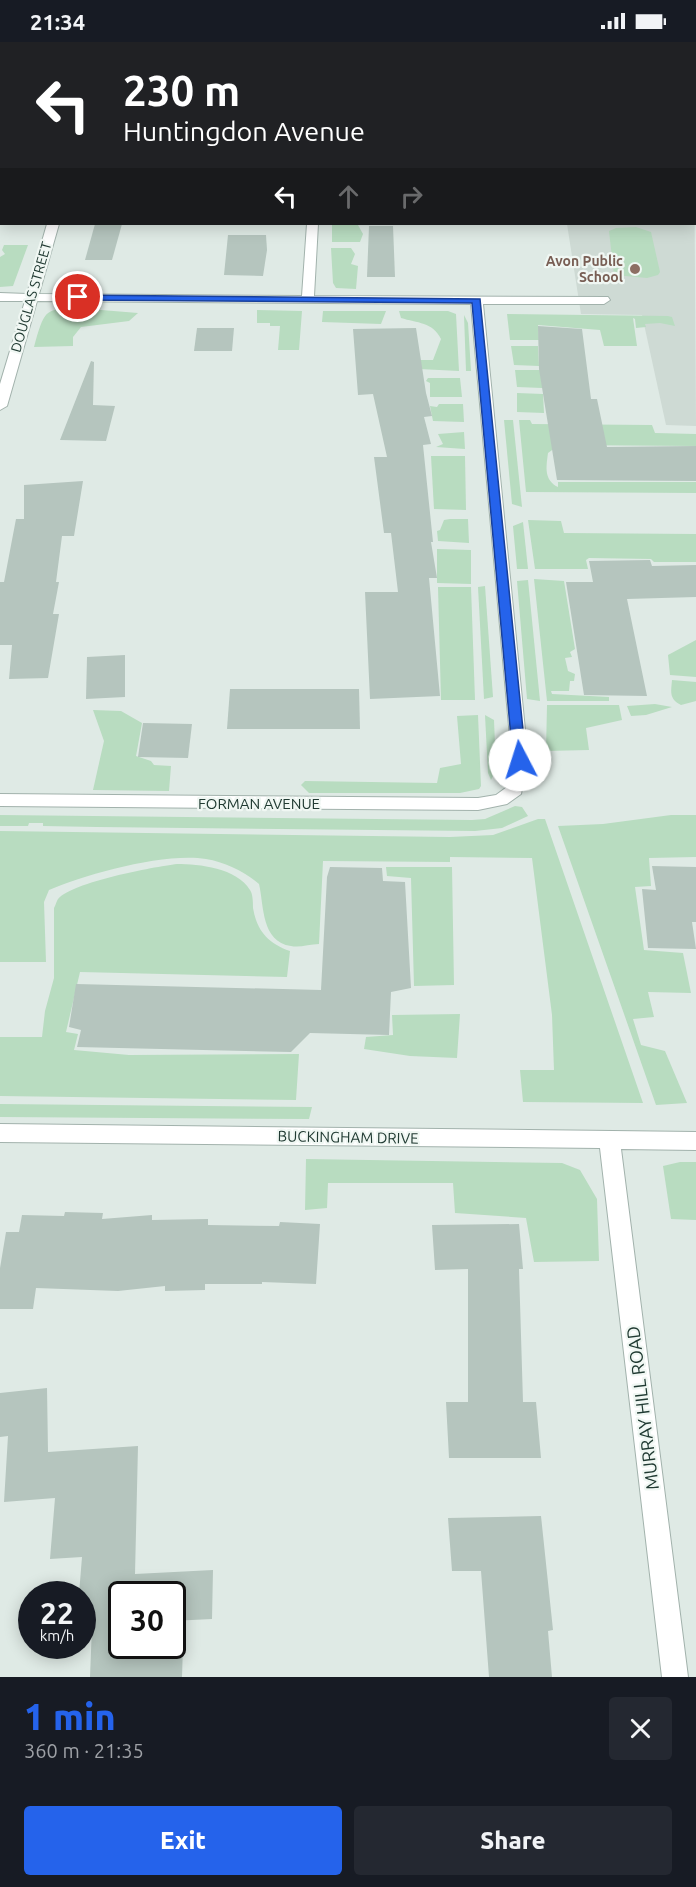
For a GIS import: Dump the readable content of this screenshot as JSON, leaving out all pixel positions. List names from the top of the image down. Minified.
{"streets":{"street":["DOUGLAS STREET","FORMAN AVENUE","BUCKINGHAM DRIVE","MURRAY HILL ROAD"]},"crossings":[["BUCKINGHAM DRIVE","MURRAY HILL ROAD"]],"places":["Avon Public School"],"page":{"status":"21:34","turn":["230 m","Huntingdon Avenue"],"speed":"22 km/h","limit":"30","heading":["1 min","360 m · 21:35"],"buttons":["Exit","Share"]}}
